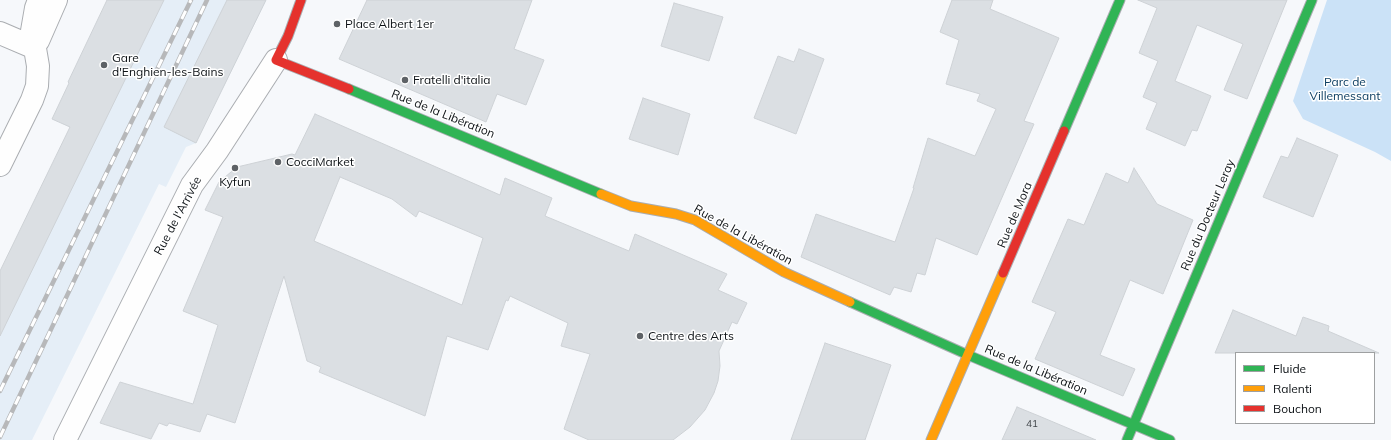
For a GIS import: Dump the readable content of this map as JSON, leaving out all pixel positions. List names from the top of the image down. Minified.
{"streets":{"main road":["Rue de la Libération","Rue de Mora","Rue du Docteur Leray","Rue de l'Arrivée"]},"crossings":[["Rue de la Libération","Rue de Mora"],["Rue de la Libération","Rue du Docteur Leray"],["Rue de la Libération","Rue de l'Arrivée"]],"parks":["Parc de Villemessant"],"places":["Place Albert 1er","Gare d'Enghien-les-Bains","Fratelli d'italia","CocciMarket","Kyfun","Centre des Arts"],"house_numbers":["41"],"legend":["Fluide","Ralenti","Bouchon"]}
